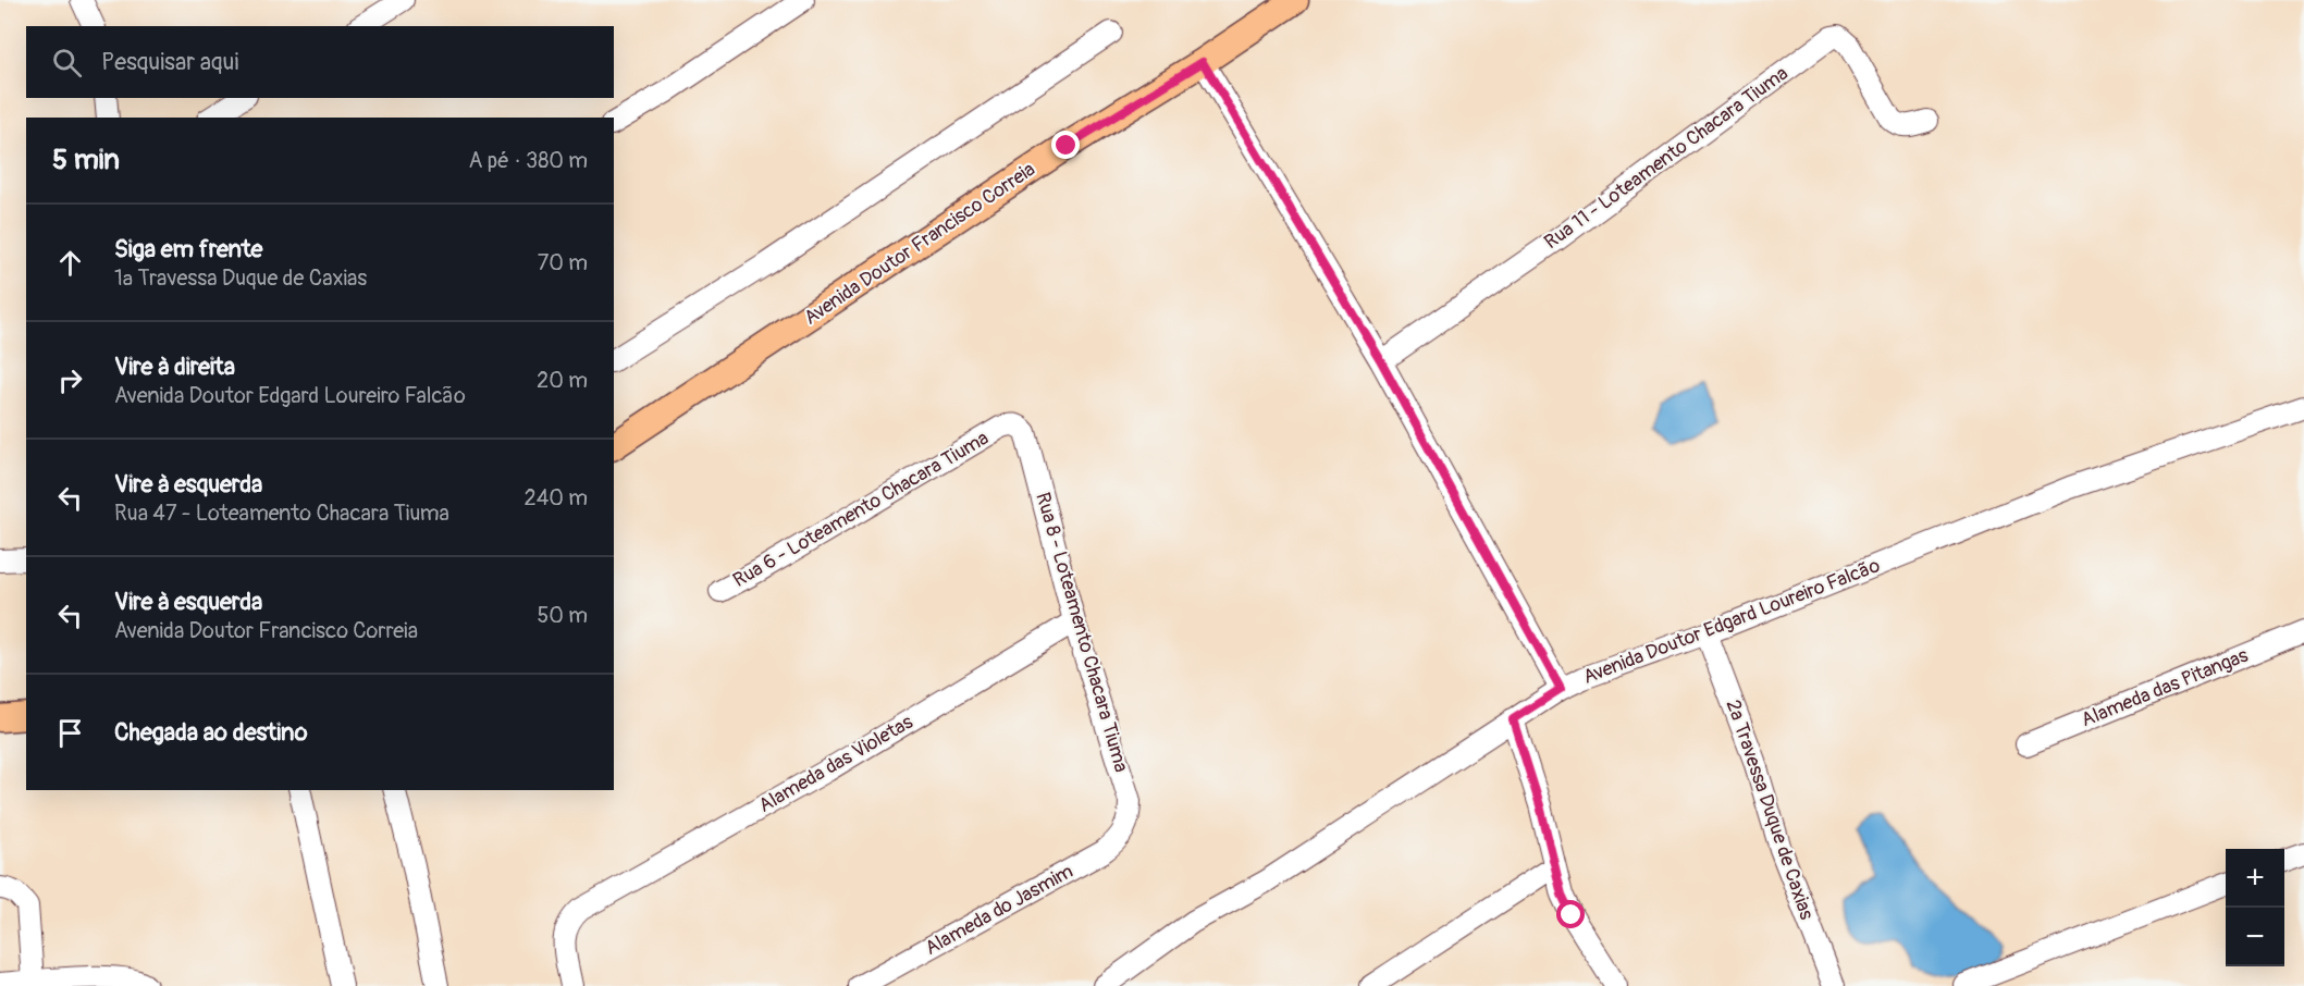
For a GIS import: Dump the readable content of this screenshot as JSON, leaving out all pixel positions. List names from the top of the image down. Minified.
{"streets":{"main road":["Avenida Doutor Francisco Correia"],"street":["Rua 11 - Loteamento Chacara Tiuma","Rua 6 - Loteamento Chacara Tiuma","Avenida Doutor Edgard Loureiro Falcão","Rua 8 - Loteamento Chacara Tiuma","Alameda das Pitangas","Alameda das Violetas","2ª Travessa Duque de Caxias","Alameda do Jasmim"]},"crossings":[["Rua 6 - Loteamento Chacara Tiuma","Rua 8 - Loteamento Chacara Tiuma"],["Avenida Doutor Edgard Loureiro Falcão","2ª Travessa Duque de Caxias"],["Rua 8 - Loteamento Chacara Tiuma","Alameda das Violetas"],["Rua 8 - Loteamento Chacara Tiuma","Alameda do Jasmim"]],"page":{"search":"Pesquisar aqui","heading":["5 min","A pé · 380 m"],"list":[["Siga em frente","1ª Travessa Duque de Caxias","70 m"],["Vire à direita","Avenida Doutor Edgard Loureiro Falcão","20 m"],["Vire à esquerda","Rua 47 - Loteamento Chacara Tiuma","240 m"],["Vire à esquerda","Avenida Doutor Francisco Correia","50 m"],"Chegada ao destino"],"map_buttons":["+","−"]}}
